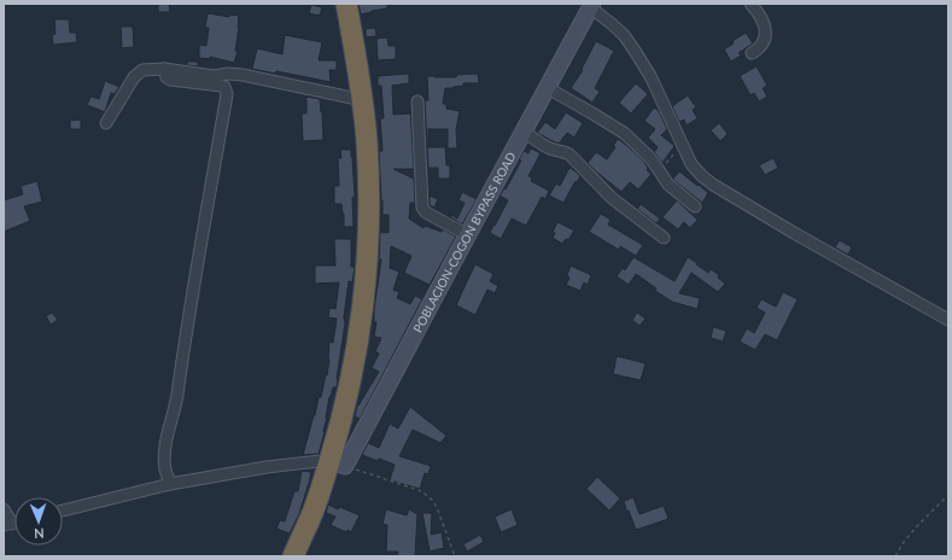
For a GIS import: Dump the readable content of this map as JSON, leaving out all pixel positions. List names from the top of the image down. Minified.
{"streets":{"main road":["POBLACION-COGON BYPASS ROAD"]},"north":"bottom"}
